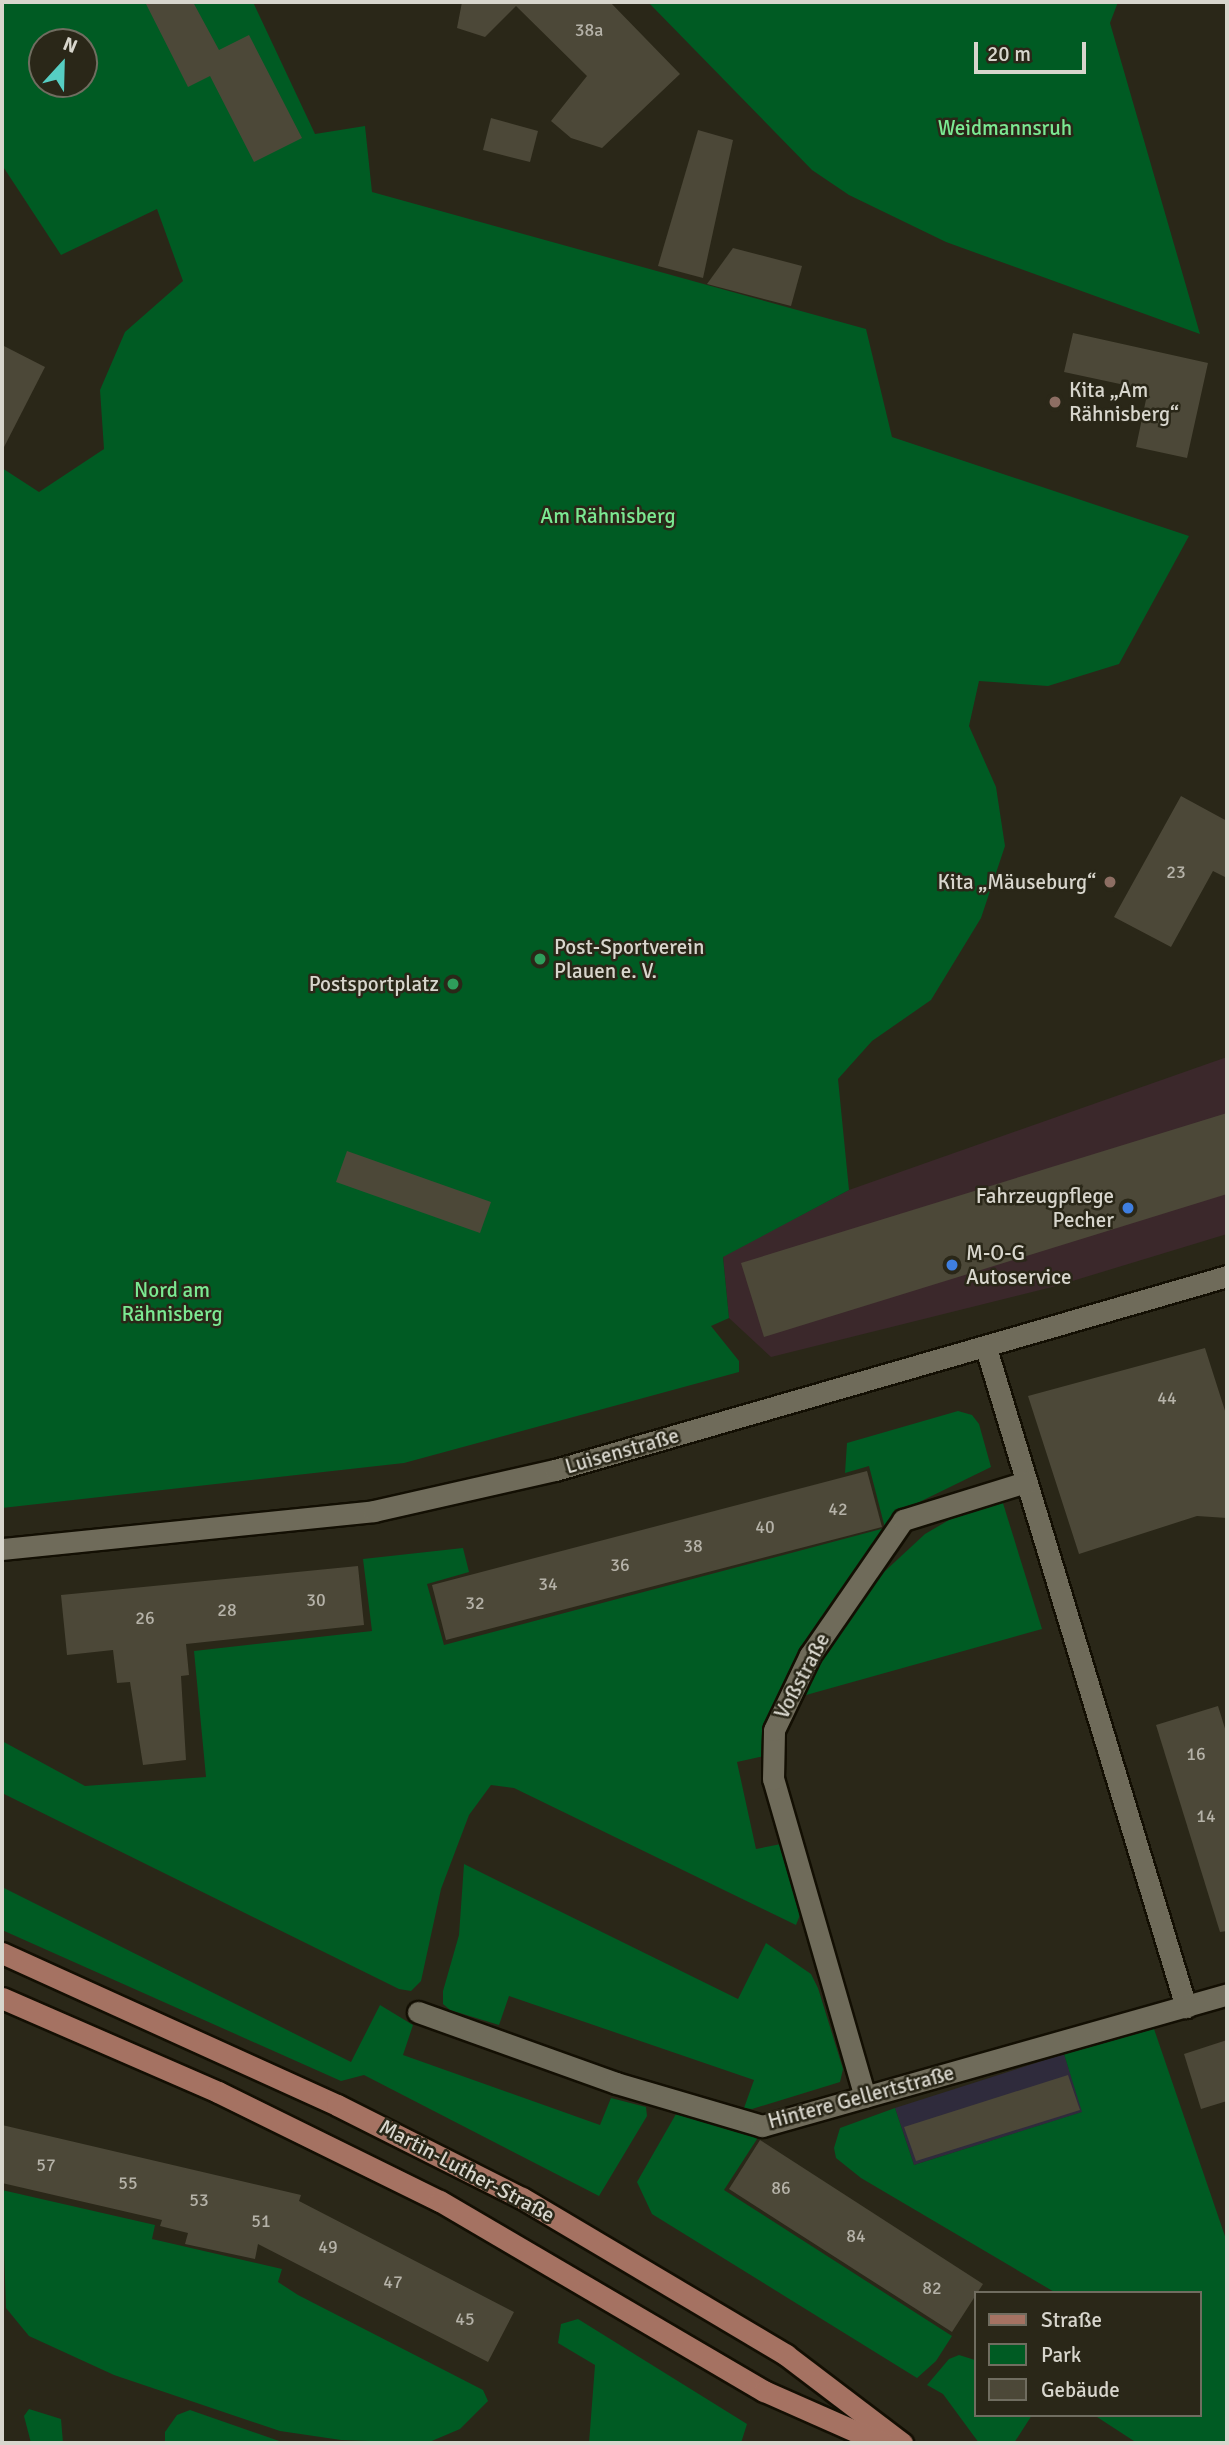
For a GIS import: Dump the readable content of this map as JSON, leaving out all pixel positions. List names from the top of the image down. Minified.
{"streets":{"main road":["Martin-Luther-Straße"],"street":["Luisenstraße","Voßstraße","Hintere Gellertstraße"]},"crossings":[["Voßstraße","Hintere Gellertstraße"]],"parks":["Weidmannsruh","Am Rähnisberg","Nord am Rähnisberg"],"places":["Kita „Am Rähnisberg“","Kita „Mäuseburg“","Post-Sportverein Plauen e. V.","Postsportplatz","Fahrzeugpflege Pecher","M-O-G Autoservice"],"house_numbers":["38a","23","44","42","40","38","36","34","30","32","28","26","16","14","57","55","86","53","51","84","49","47","82","45"],"legend":["Straße","Park","Gebäude"],"scale_bar":"20 m","north":"top"}
